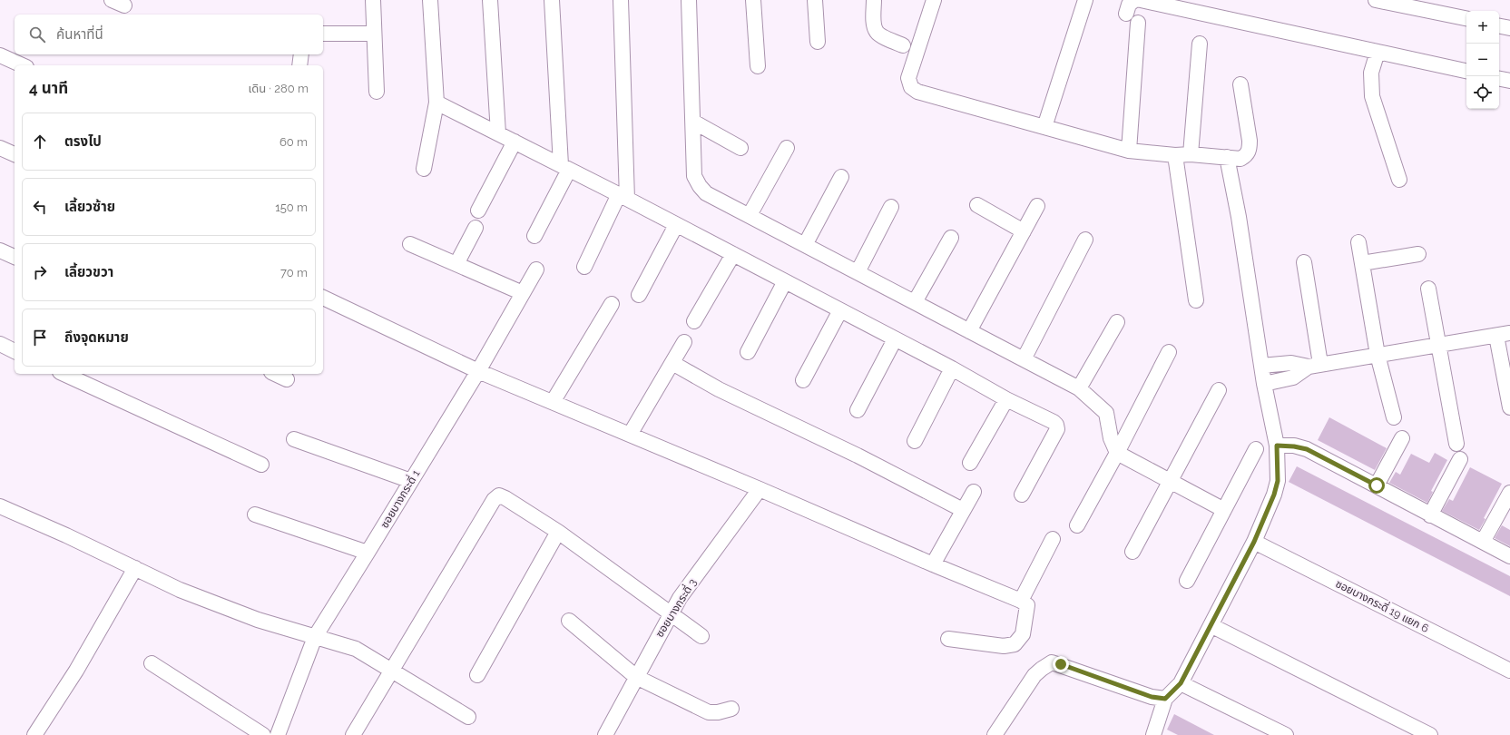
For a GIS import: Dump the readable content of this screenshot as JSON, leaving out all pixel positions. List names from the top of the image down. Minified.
{"streets":{"street":["ซอยบางกระดี่ 1","ซอยบางกระดี่ 19 แยก 6","ซอยบางกระดี่ 3"]},"page":{"map_buttons":["+","−"],"search":"ค้นหาที่นี่","heading":["4 นาที","เดิน · 280 m"],"list":[["ตรงไป","60 m"],["เลี้ยวซ้าย","150 m"],["เลี้ยวขวา","70 m"],"ถึงจุดหมาย"]}}
